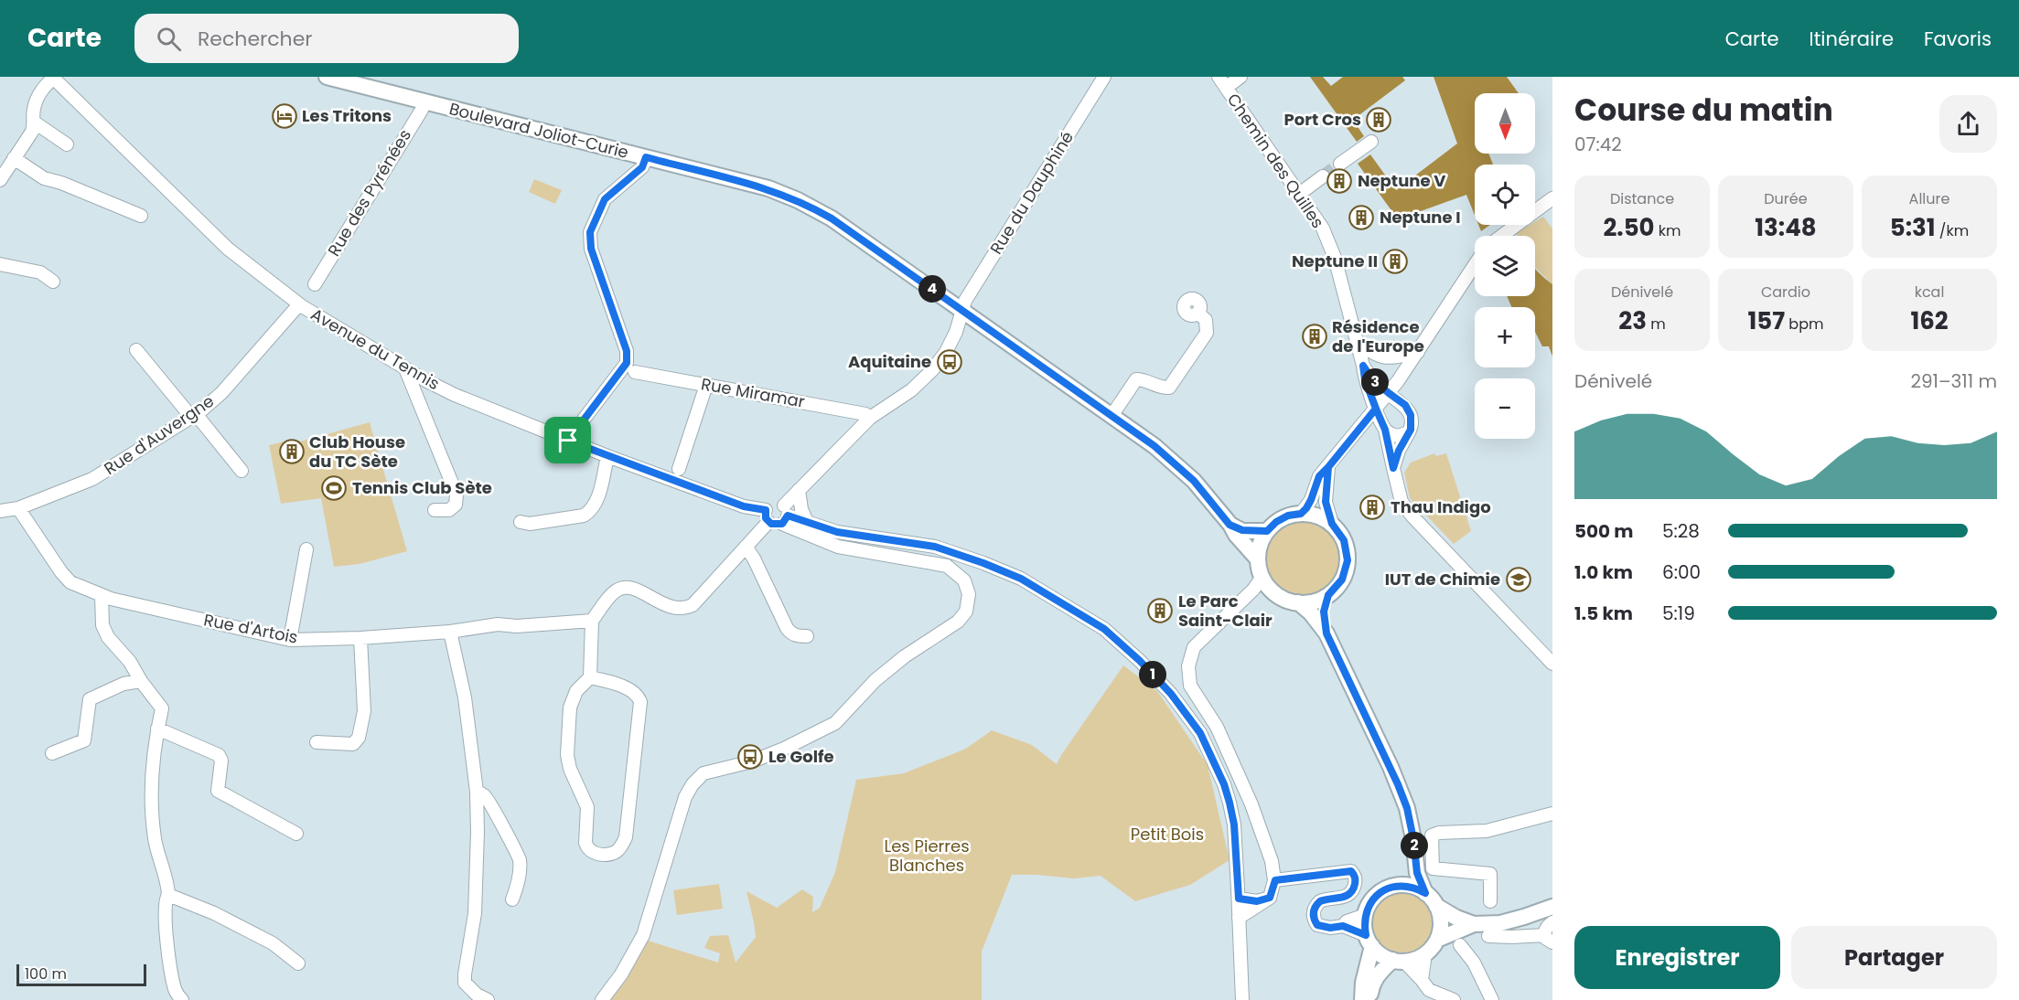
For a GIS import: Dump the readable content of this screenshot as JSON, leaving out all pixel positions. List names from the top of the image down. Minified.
{"streets":{"main road":["Boulevard Joliot-Curie"],"street":["Chemin des Quilles","Rue des Pyrénées","Rue du Dauphiné","Avenue du Tennis","Rue Miramar","Rue d'Auvergne","Rue d'Artois"]},"crossings":[["Boulevard Joliot-Curie","Rue des Pyrénées"],["Boulevard Joliot-Curie","Rue du Dauphiné"],["Rue du Dauphiné","Avenue du Tennis"],["Rue du Dauphiné","Rue Miramar"],["Avenue du Tennis","Rue d'Auvergne"],["Rue d'Auvergne","Rue d'Artois"]],"parks":["Petit Bois","Les Pierres Blanches"],"places":{"hotel":["Les Tritons"],"building":["Port Cros","Neptune V","Neptune I","Neptune II","Résidence de l'Europe","Club House du TC Sète","Thau Indigo","Le Parc Saint-Clair"],"bus stop":["Aquitaine","Le Golfe"],"sports":["Tennis Club Sète"],"school or university":["IUT de Chimie"]},"scale_bar":"100 m","north":"bottom","page":{"header":"Carte","search":"Rechercher","nav":["Carte","Itinéraire","Favoris"],"heading":["Course du matin","07:42"],"map_buttons":["+","−"],"stats":[["Distance","2.50 km"],["Durée","13:48"],["Allure","5:31 /km"],["Dénivelé","23 m"],["Cardio","157 bpm"],["kcal","162"]],"pins":["4","3","1","2"],"chart":["Dénivelé","291–311 m"],"list":[{"name":"500 m","note":"5:28"},{"name":"1.0 km","note":"6:00"},{"name":"1.5 km","note":"5:19"}],"buttons":["Enregistrer","Partager"],"scale":"100 m"}}
